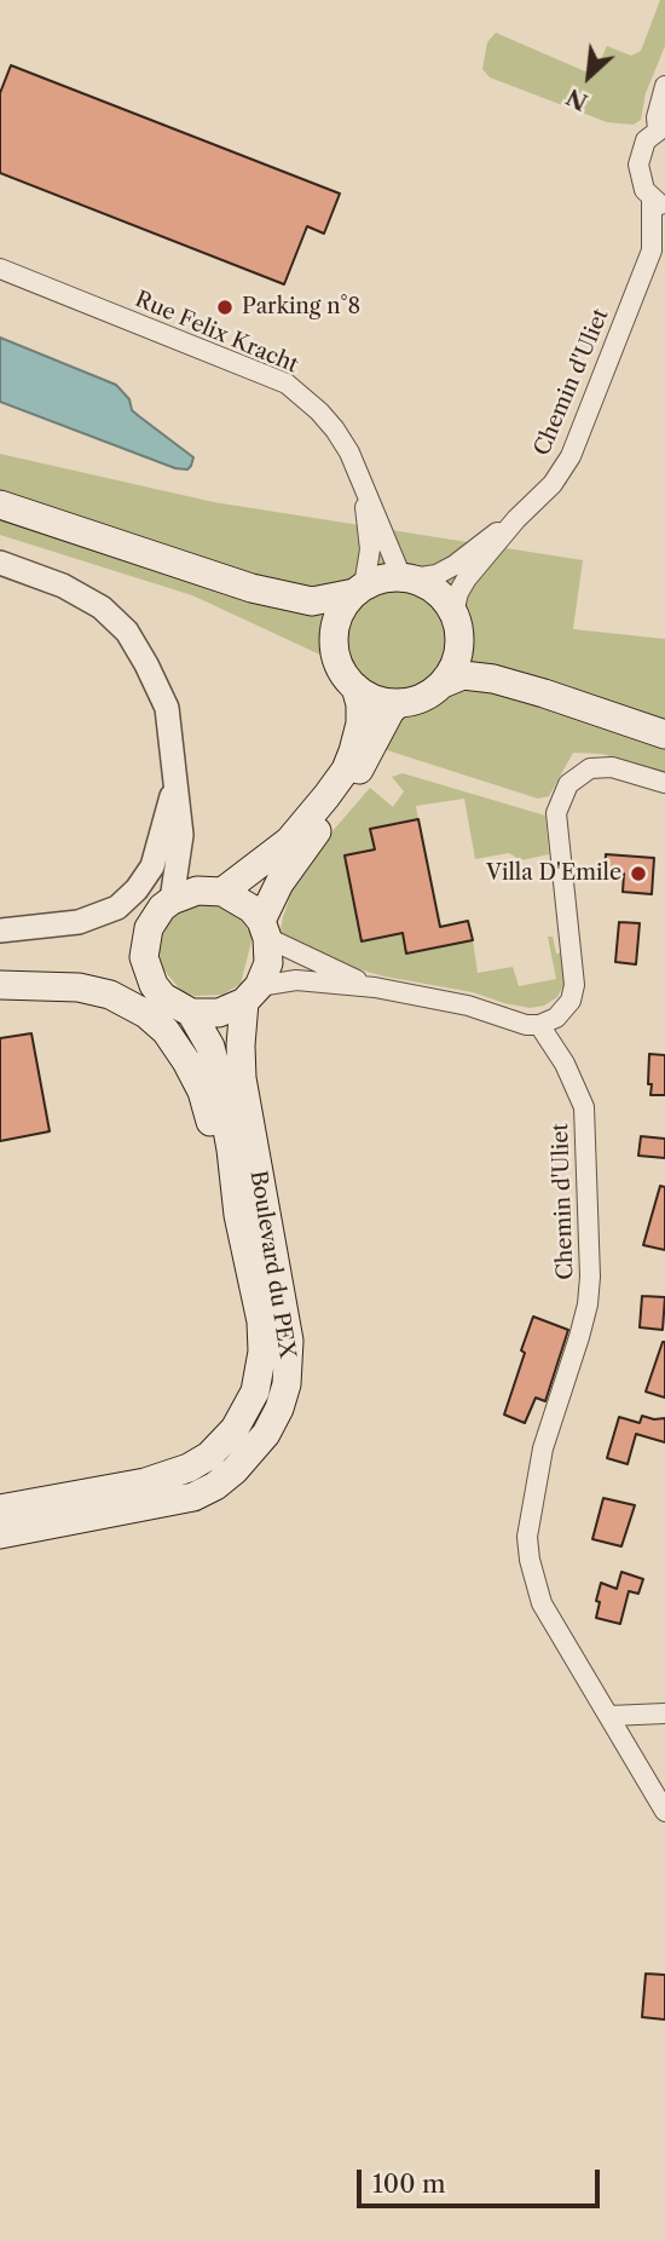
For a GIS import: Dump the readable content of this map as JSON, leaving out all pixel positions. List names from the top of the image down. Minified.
{"streets":{"main road":["Boulevard du PEX"],"street":["Rue Felix Kracht","Chemin d'Uliet"]},"crossings":[["Rue Felix Kracht","Chemin d'Uliet"]],"places":["Parking n°8","Villa D'Emile"],"scale_bar":"100 m","north":"bottom left"}
